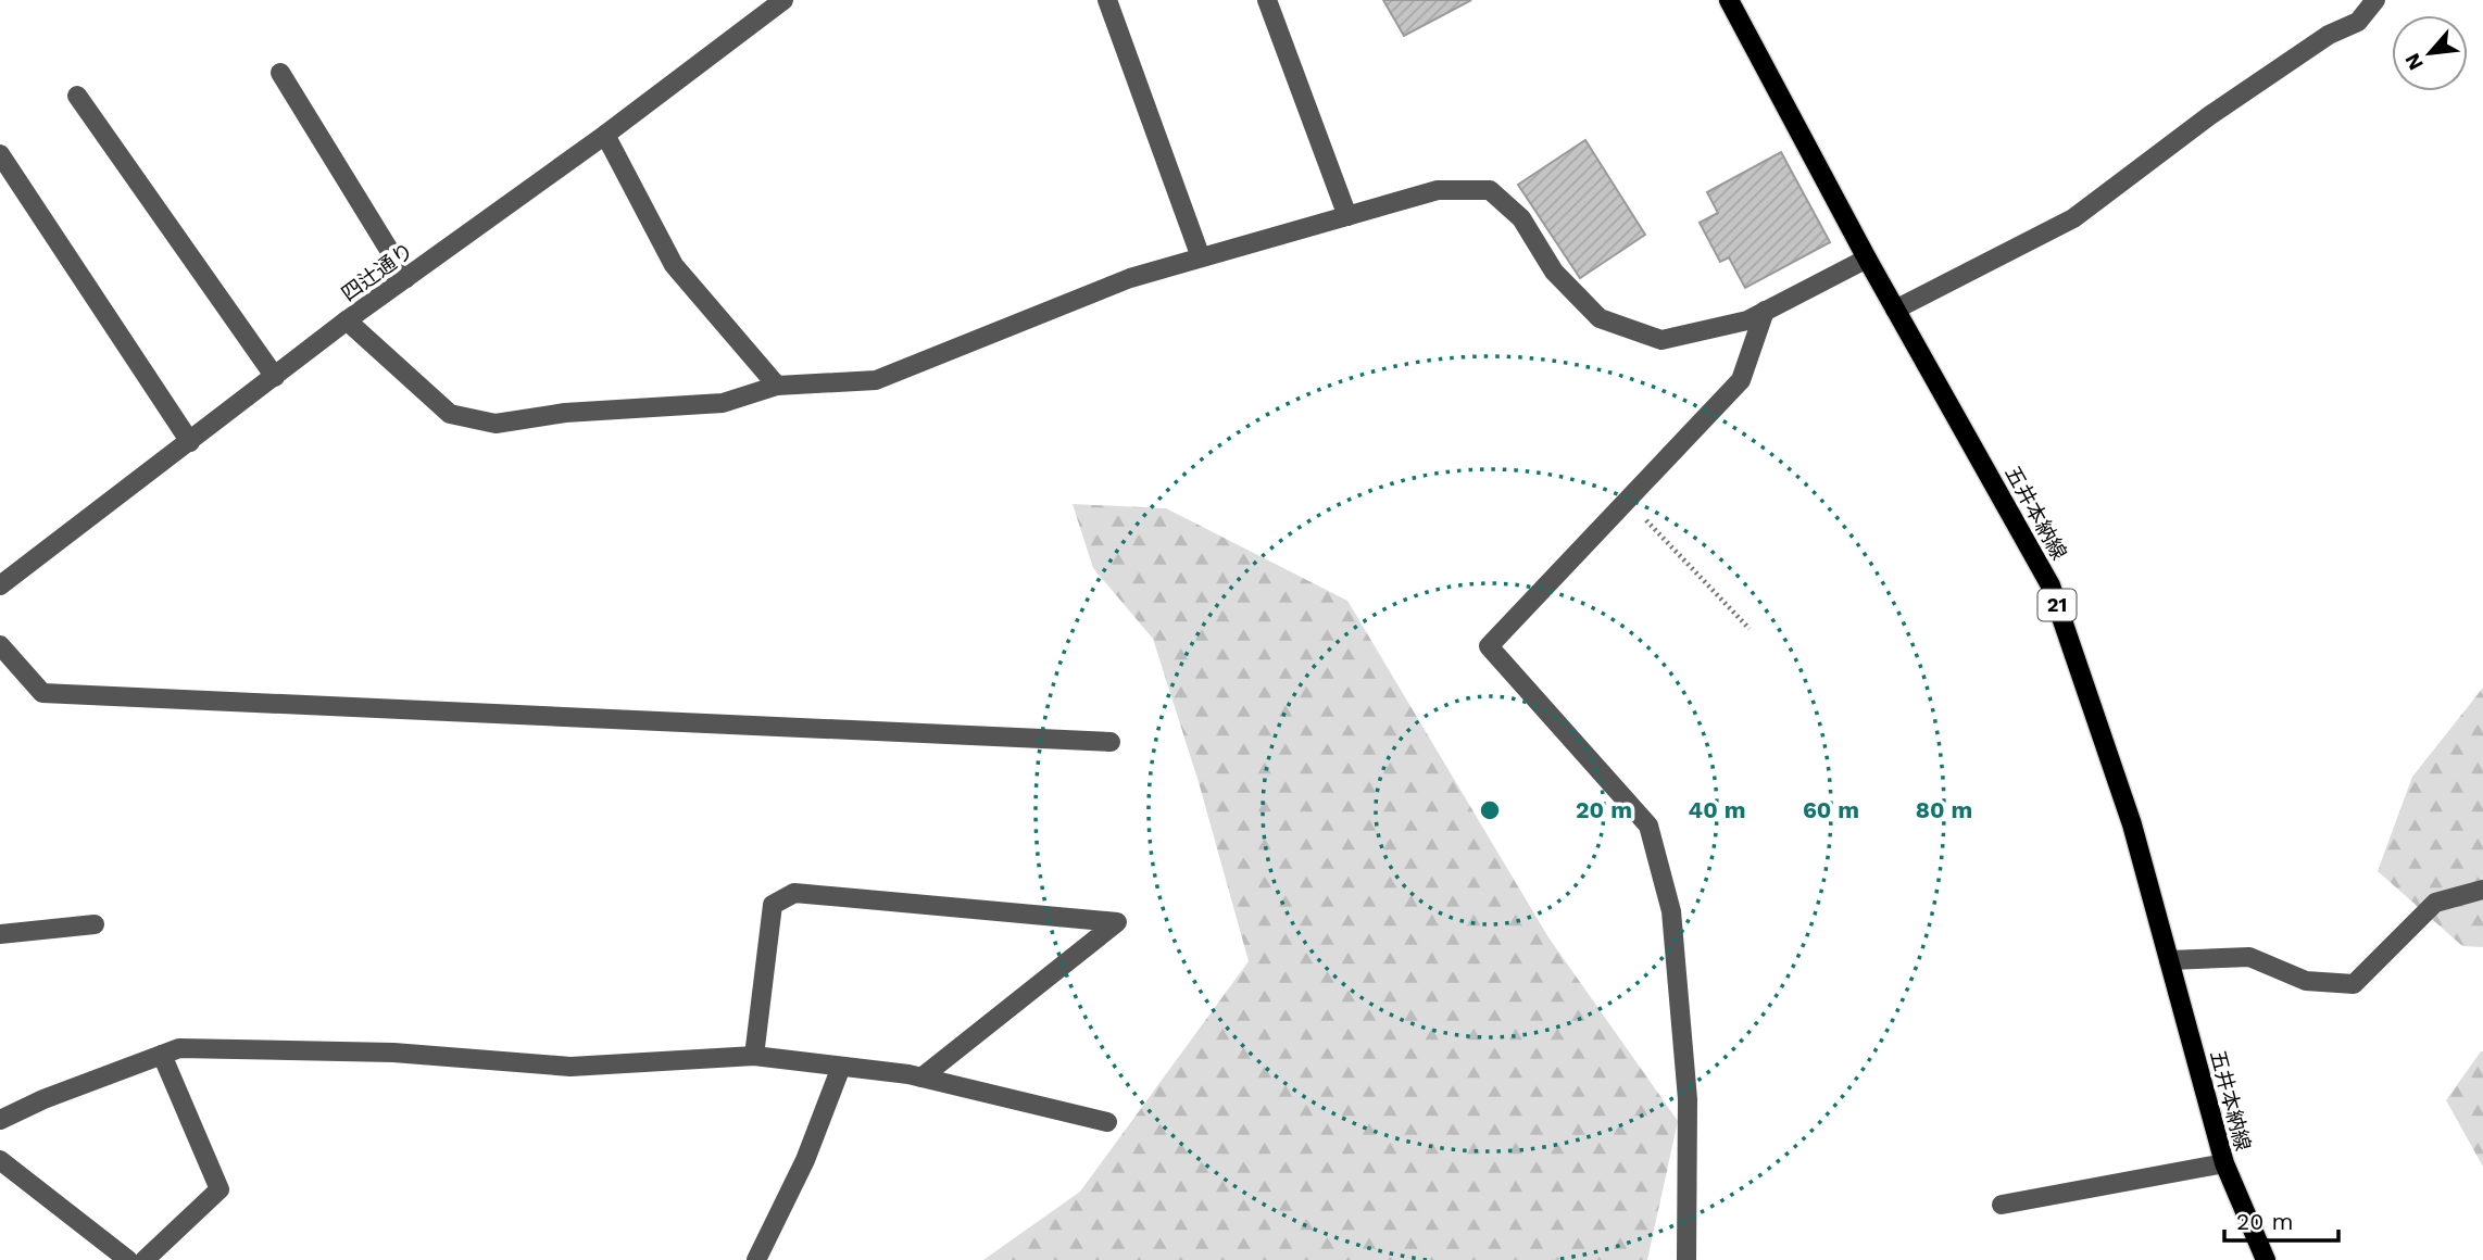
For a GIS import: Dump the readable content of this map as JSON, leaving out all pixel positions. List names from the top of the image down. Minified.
{"streets":{"main road":["五井本納線","21"],"street":["四辻通り"]},"scale_bar":"20 m","north":"bottom left","rings":["20 m","40 m","60 m","80 m"]}
